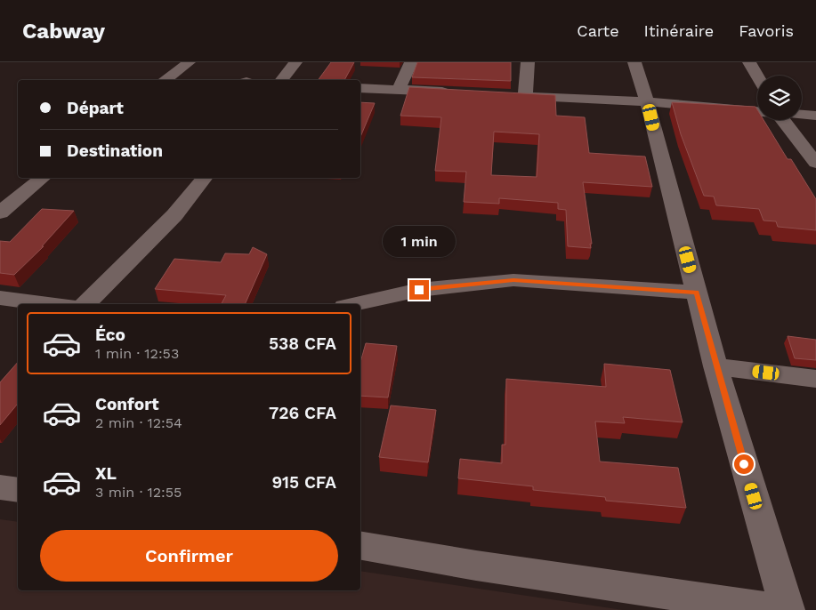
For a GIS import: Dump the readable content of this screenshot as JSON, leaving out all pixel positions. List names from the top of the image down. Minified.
{"page":{"header":"Cabway","nav":["Carte","Itinéraire","Favoris"],"banner":["Départ","Destination"],"bubble":"1 min","list":[{"name":"Éco","note":"1 min · 12:53","value":"538 CFA"},{"name":"Confort","note":"2 min · 12:54","value":"726 CFA"},{"name":"XL","note":"3 min · 12:55","value":"915 CFA"}],"buttons":"Confirmer"}}
